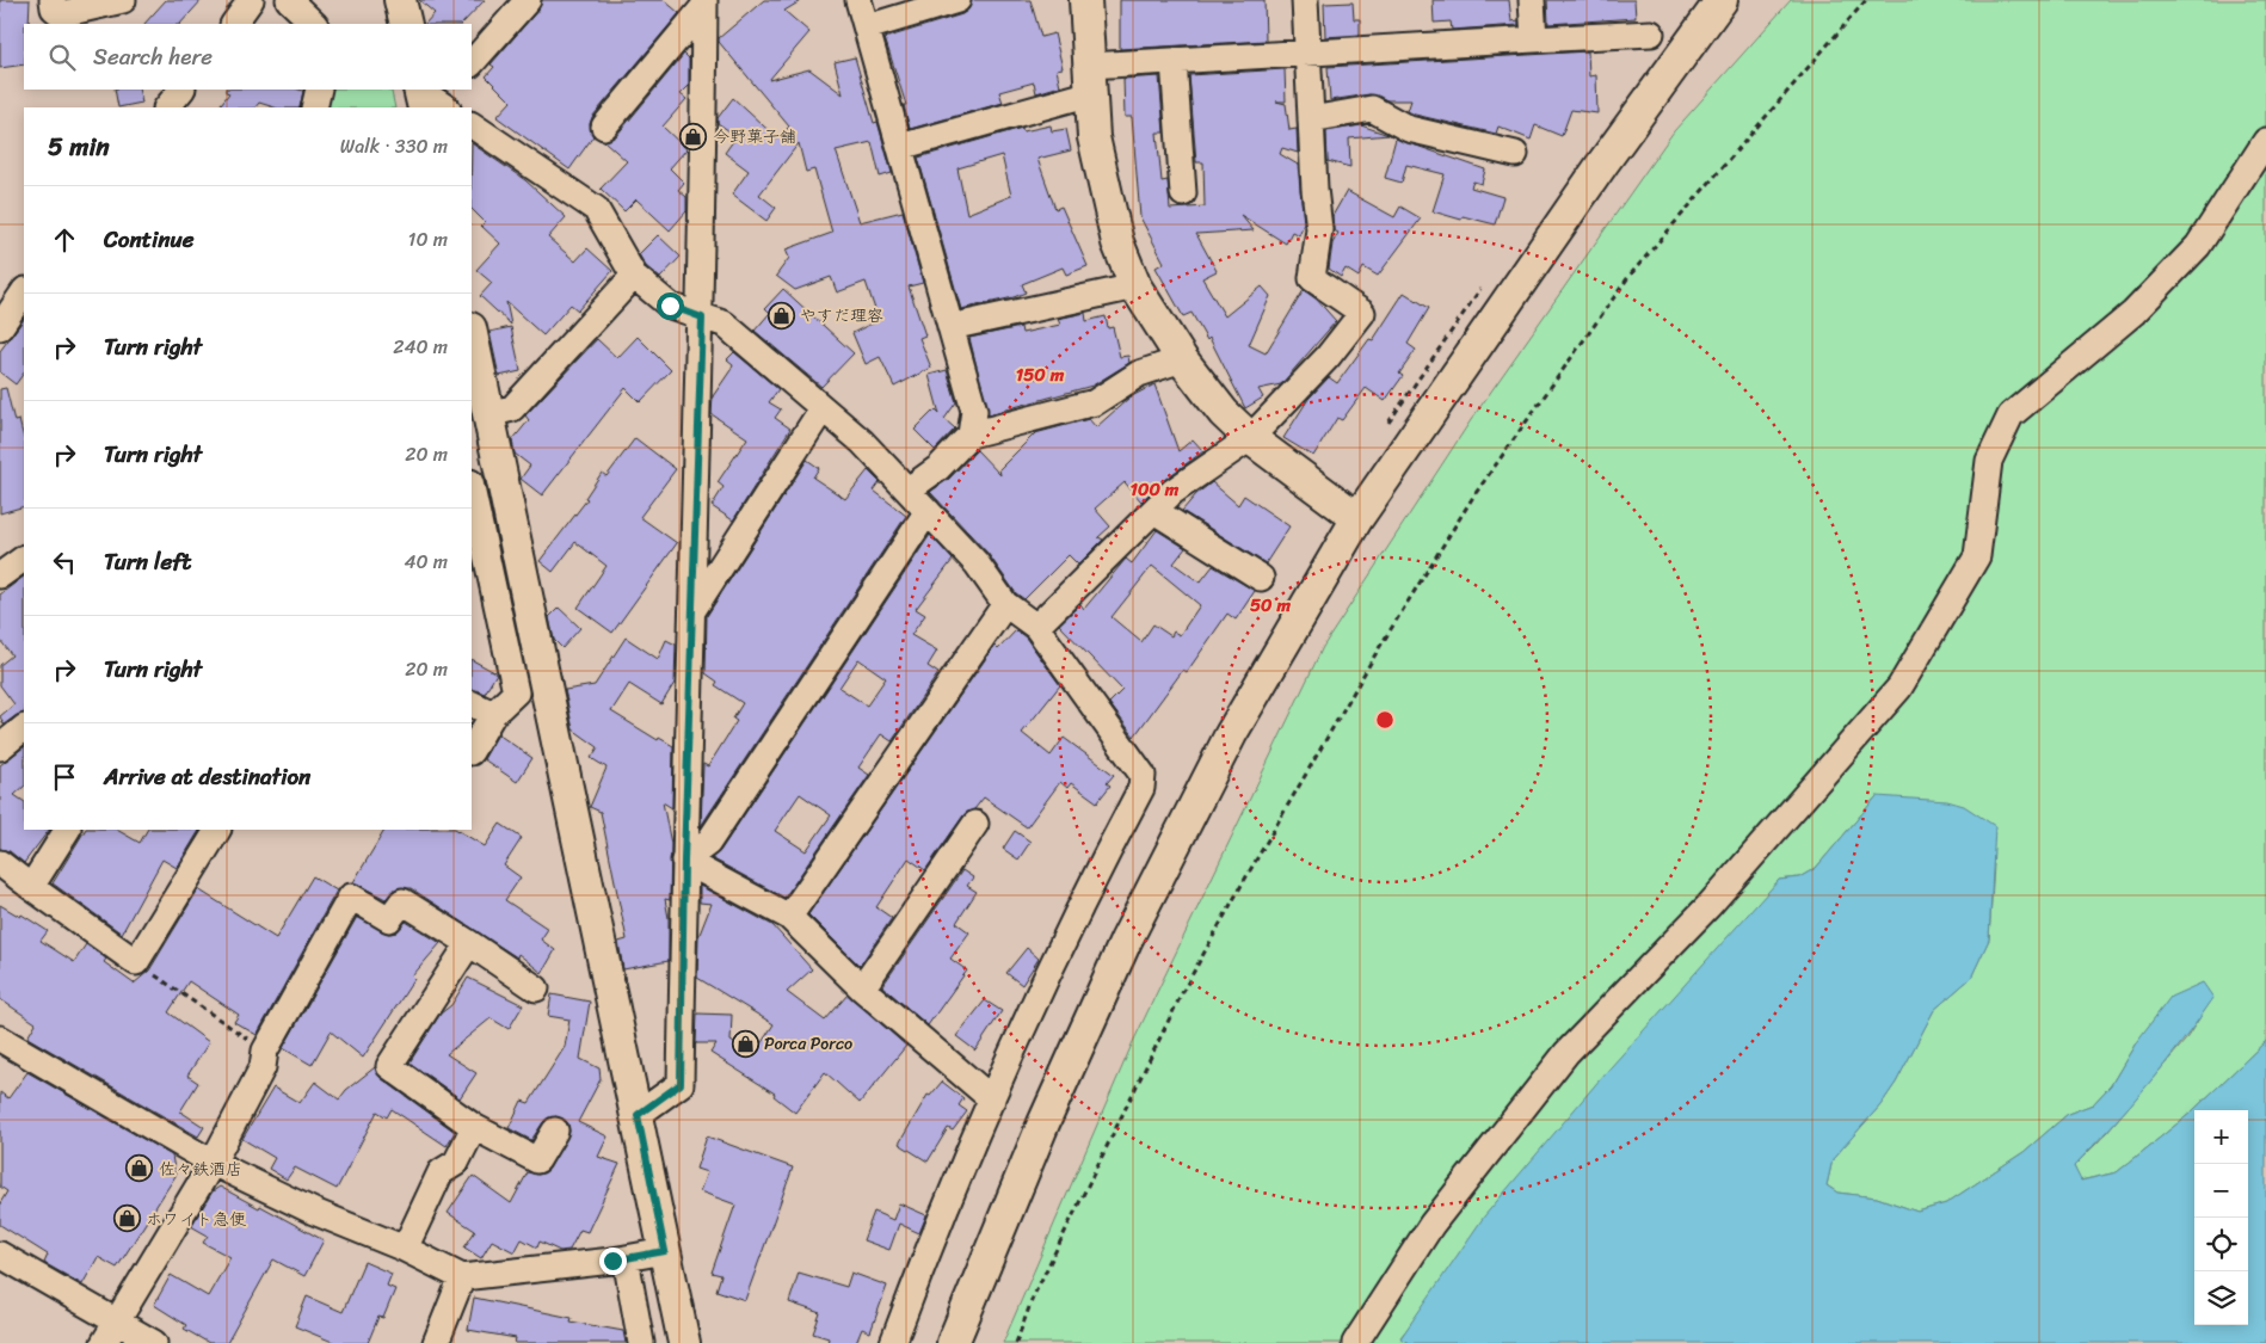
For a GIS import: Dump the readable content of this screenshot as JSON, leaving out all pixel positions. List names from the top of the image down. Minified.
{"places":{"shop":["今野菓子舗","やすだ理容","Porca Porco","佐々鉄酒店","ホワイト急便"]},"page":{"search":"Search here","heading":["5 min","Walk · 330 m"],"list":[["Continue","10 m"],["Turn right","240 m"],["Turn right","20 m"],["Turn left","40 m"],["Turn right","20 m"],"Arrive at destination"],"map_buttons":["+","−"]},"rings":["150 m","100 m","50 m"]}
